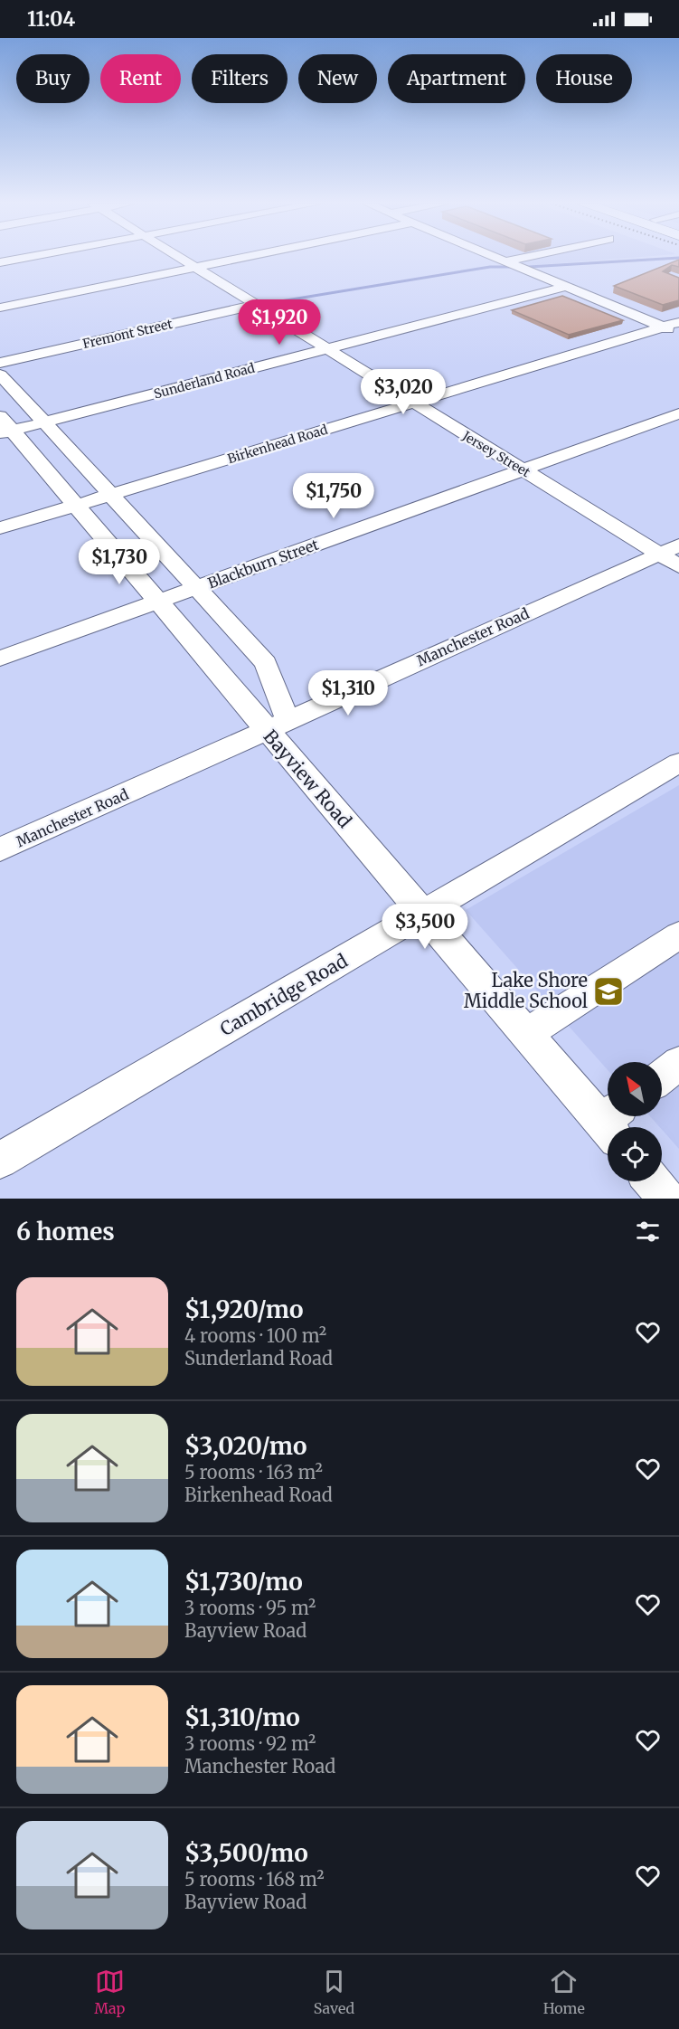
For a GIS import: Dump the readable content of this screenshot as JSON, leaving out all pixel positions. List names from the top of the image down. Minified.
{"streets":{"street":["Fremont Street","Sunderland Road","Birkenhead Road","Jersey Street","Blackburn Street","Manchester Road","Bayview Road","Cambridge Road"]},"crossings":[["Fremont Street","Jersey Street"],["Sunderland Road","Jersey Street"],["Sunderland Road","Bayview Road"],["Birkenhead Road","Jersey Street"],["Birkenhead Road","Bayview Road"],["Jersey Street","Blackburn Street"],["Jersey Street","Manchester Road"],["Blackburn Street","Bayview Road"],["Manchester Road","Bayview Road"],["Bayview Road","Cambridge Road"]],"places":{"school or university":["Lake Shore Middle School"]},"north":"top left","page":{"status":"11:04","chip":["Buy","Rent","Filters","New","Apartment","House"],"price":["$1,920","$3,020","$1,750","$1,730","$1,310","$3,500"],"heading":"6 homes","list":[{"name":"$1,920/mo","note":"4 rooms · 100 m² · Sunderland Road"},{"name":"$3,020/mo","note":"5 rooms · 163 m² · Birkenhead Road"},{"name":"$1,730/mo","note":"3 rooms · 95 m² · Bayview Road"},{"name":"$1,310/mo","note":"3 rooms · 92 m² · Manchester Road"},{"name":"$3,500/mo","note":"5 rooms · 168 m² · Bayview Road"}],"tabs":["Map","Saved","Home"]}}
